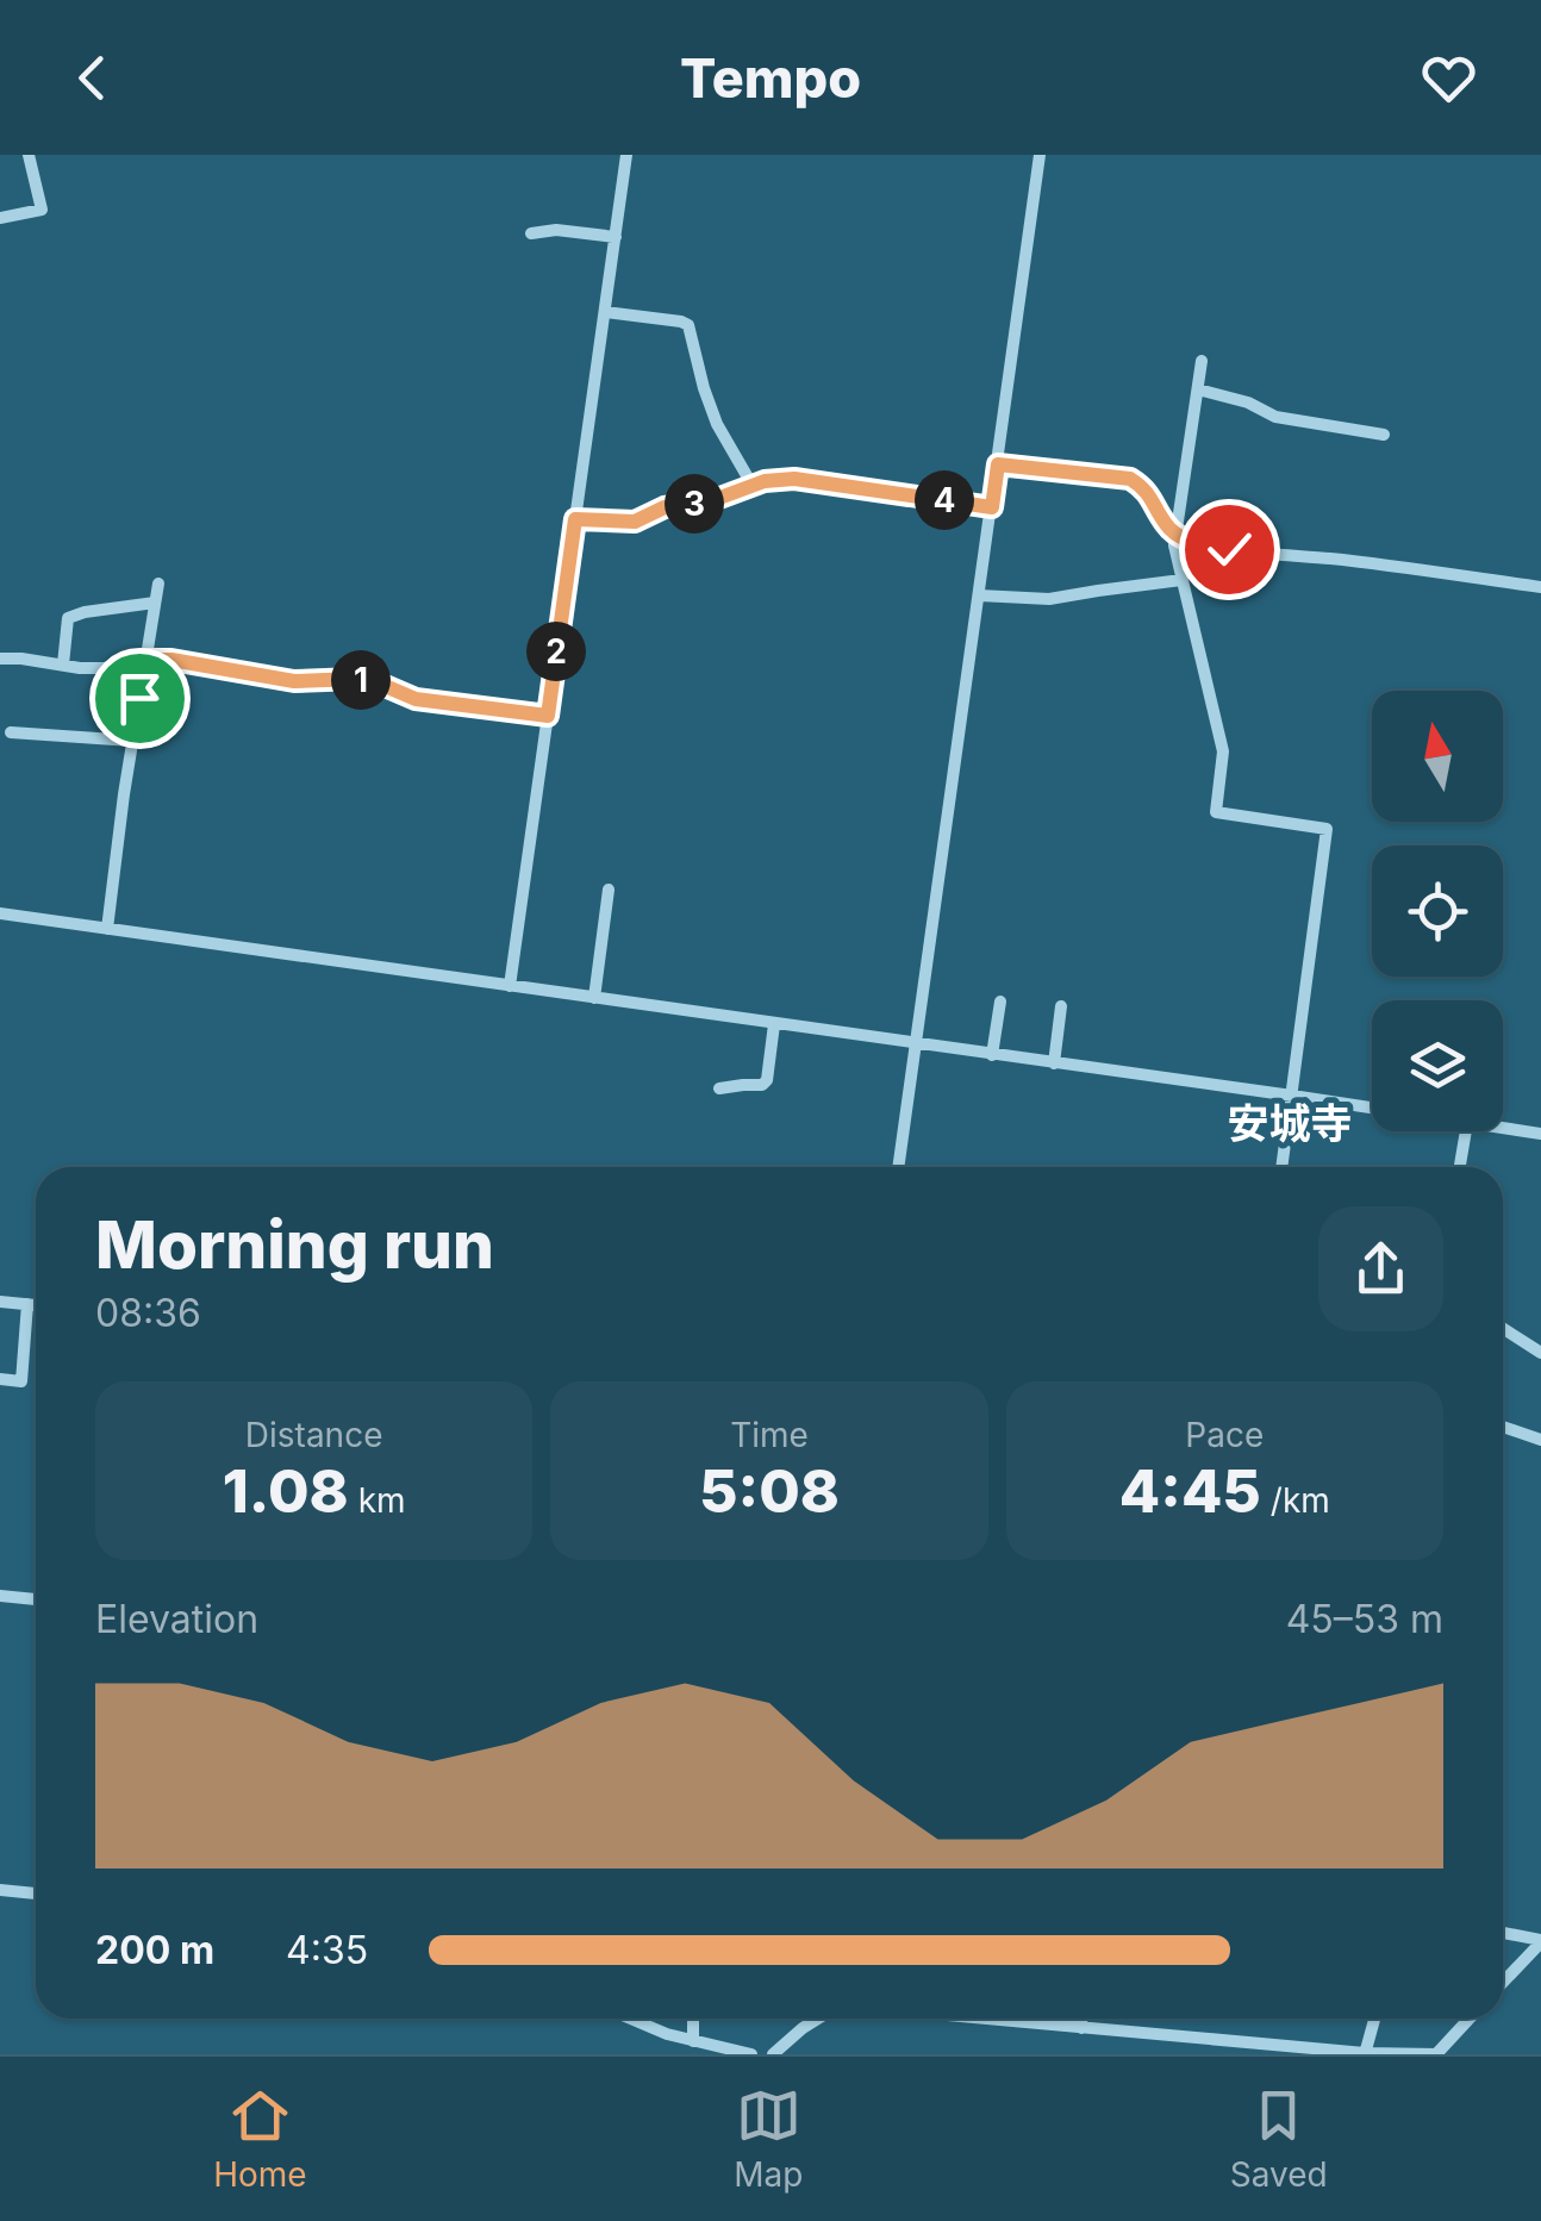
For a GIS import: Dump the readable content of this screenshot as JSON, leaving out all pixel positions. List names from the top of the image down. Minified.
{"districts":["安城寺"],"north":"top","page":{"header":"Tempo","pins":["4","3","2","1"],"heading":["Morning run","08:36"],"stats":[["Distance","1.08 km"],["Time","5:08"],["Pace","4:45 /km"]],"chart":["Elevation","45–53 m"],"list":[{"name":"200 m","note":"4:35"}],"tabs":["Home","Map","Saved"]}}
